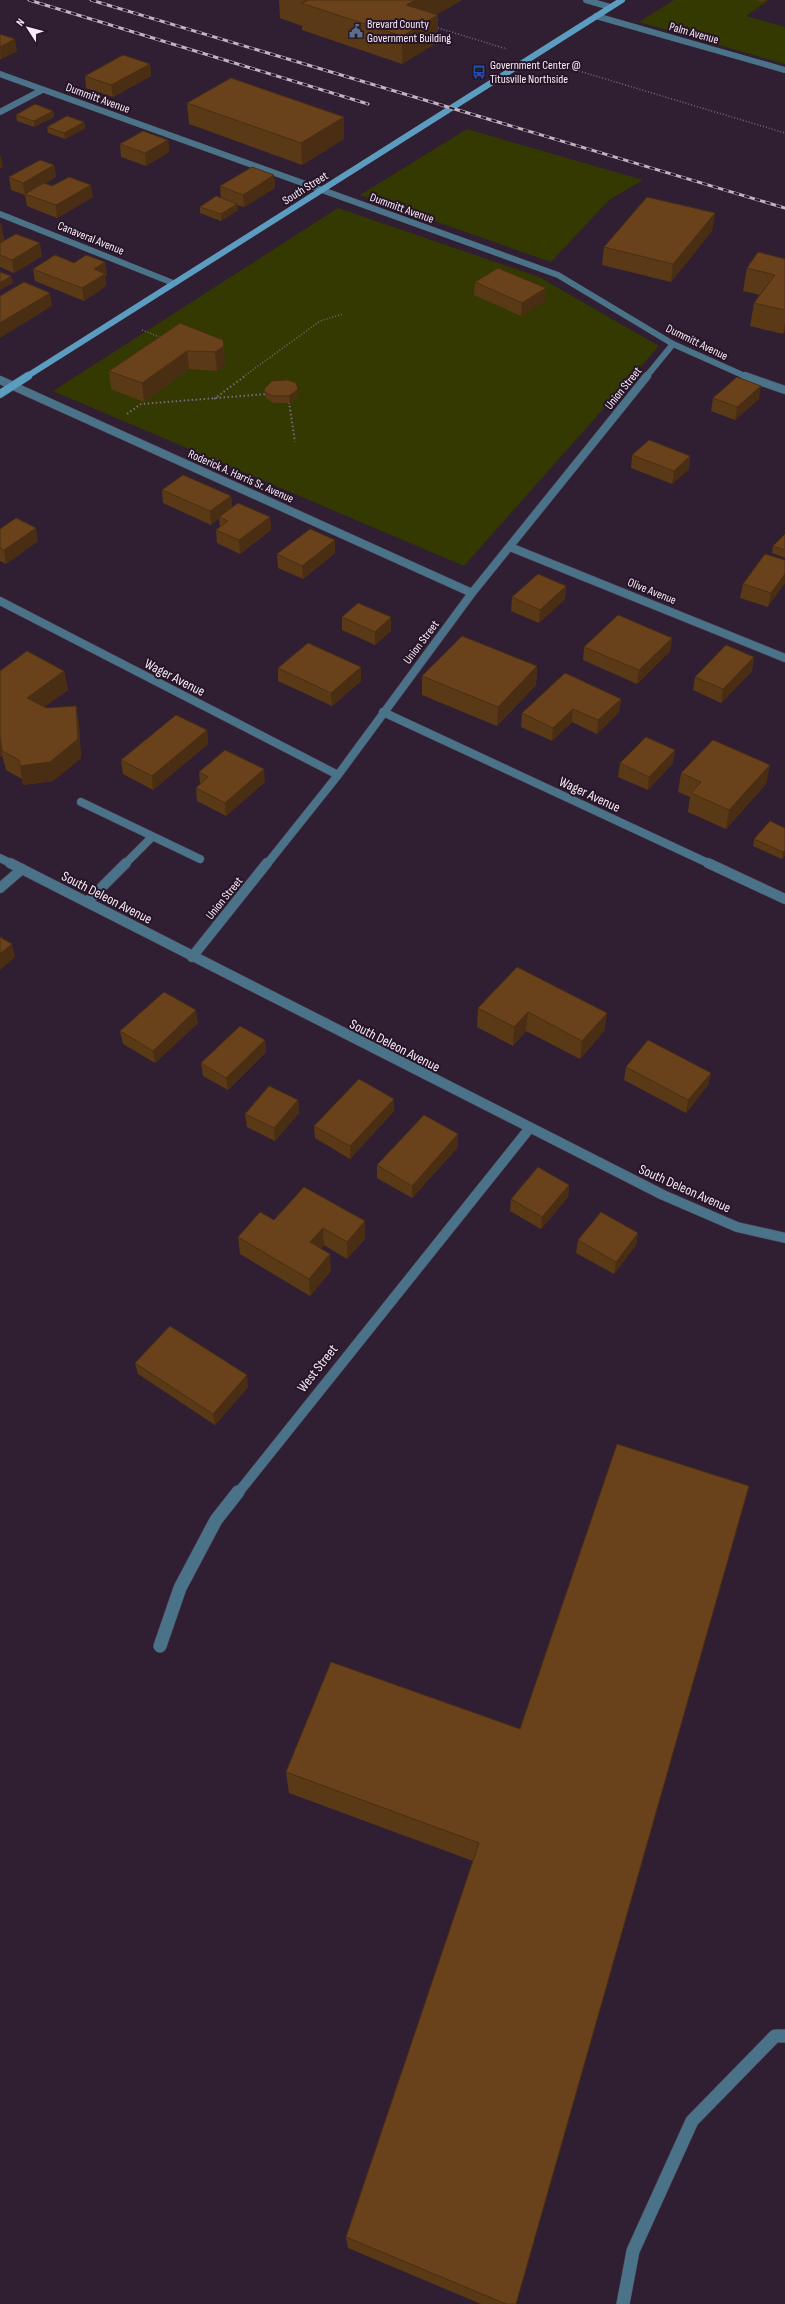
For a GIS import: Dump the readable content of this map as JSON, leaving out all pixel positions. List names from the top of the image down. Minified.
{"streets":{"main road":["South Street"],"street":["Palm Avenue","Dummitt Avenue","Canaveral Avenue","Union Street","Roderick A. Harris Sr. Avenue","Olive Avenue","Wager Avenue","South Deleon Avenue","West Street"]},"crossings":[["Palm Avenue","South Street"],["Dummitt Avenue","South Street"],["Dummitt Avenue","Union Street"],["South Street","Canaveral Avenue"],["South Street","Roderick A. Harris Sr. Avenue"],["Union Street","Roderick A. Harris Sr. Avenue"],["Union Street","Olive Avenue"],["Union Street","Wager Avenue"],["Union Street","South Deleon Avenue"],["South Deleon Avenue","West Street"]],"places":{"public building":["Brevard County Government Building"],"bus stop":["Government Center @ Titusville Northside"]},"north":"top left"}
